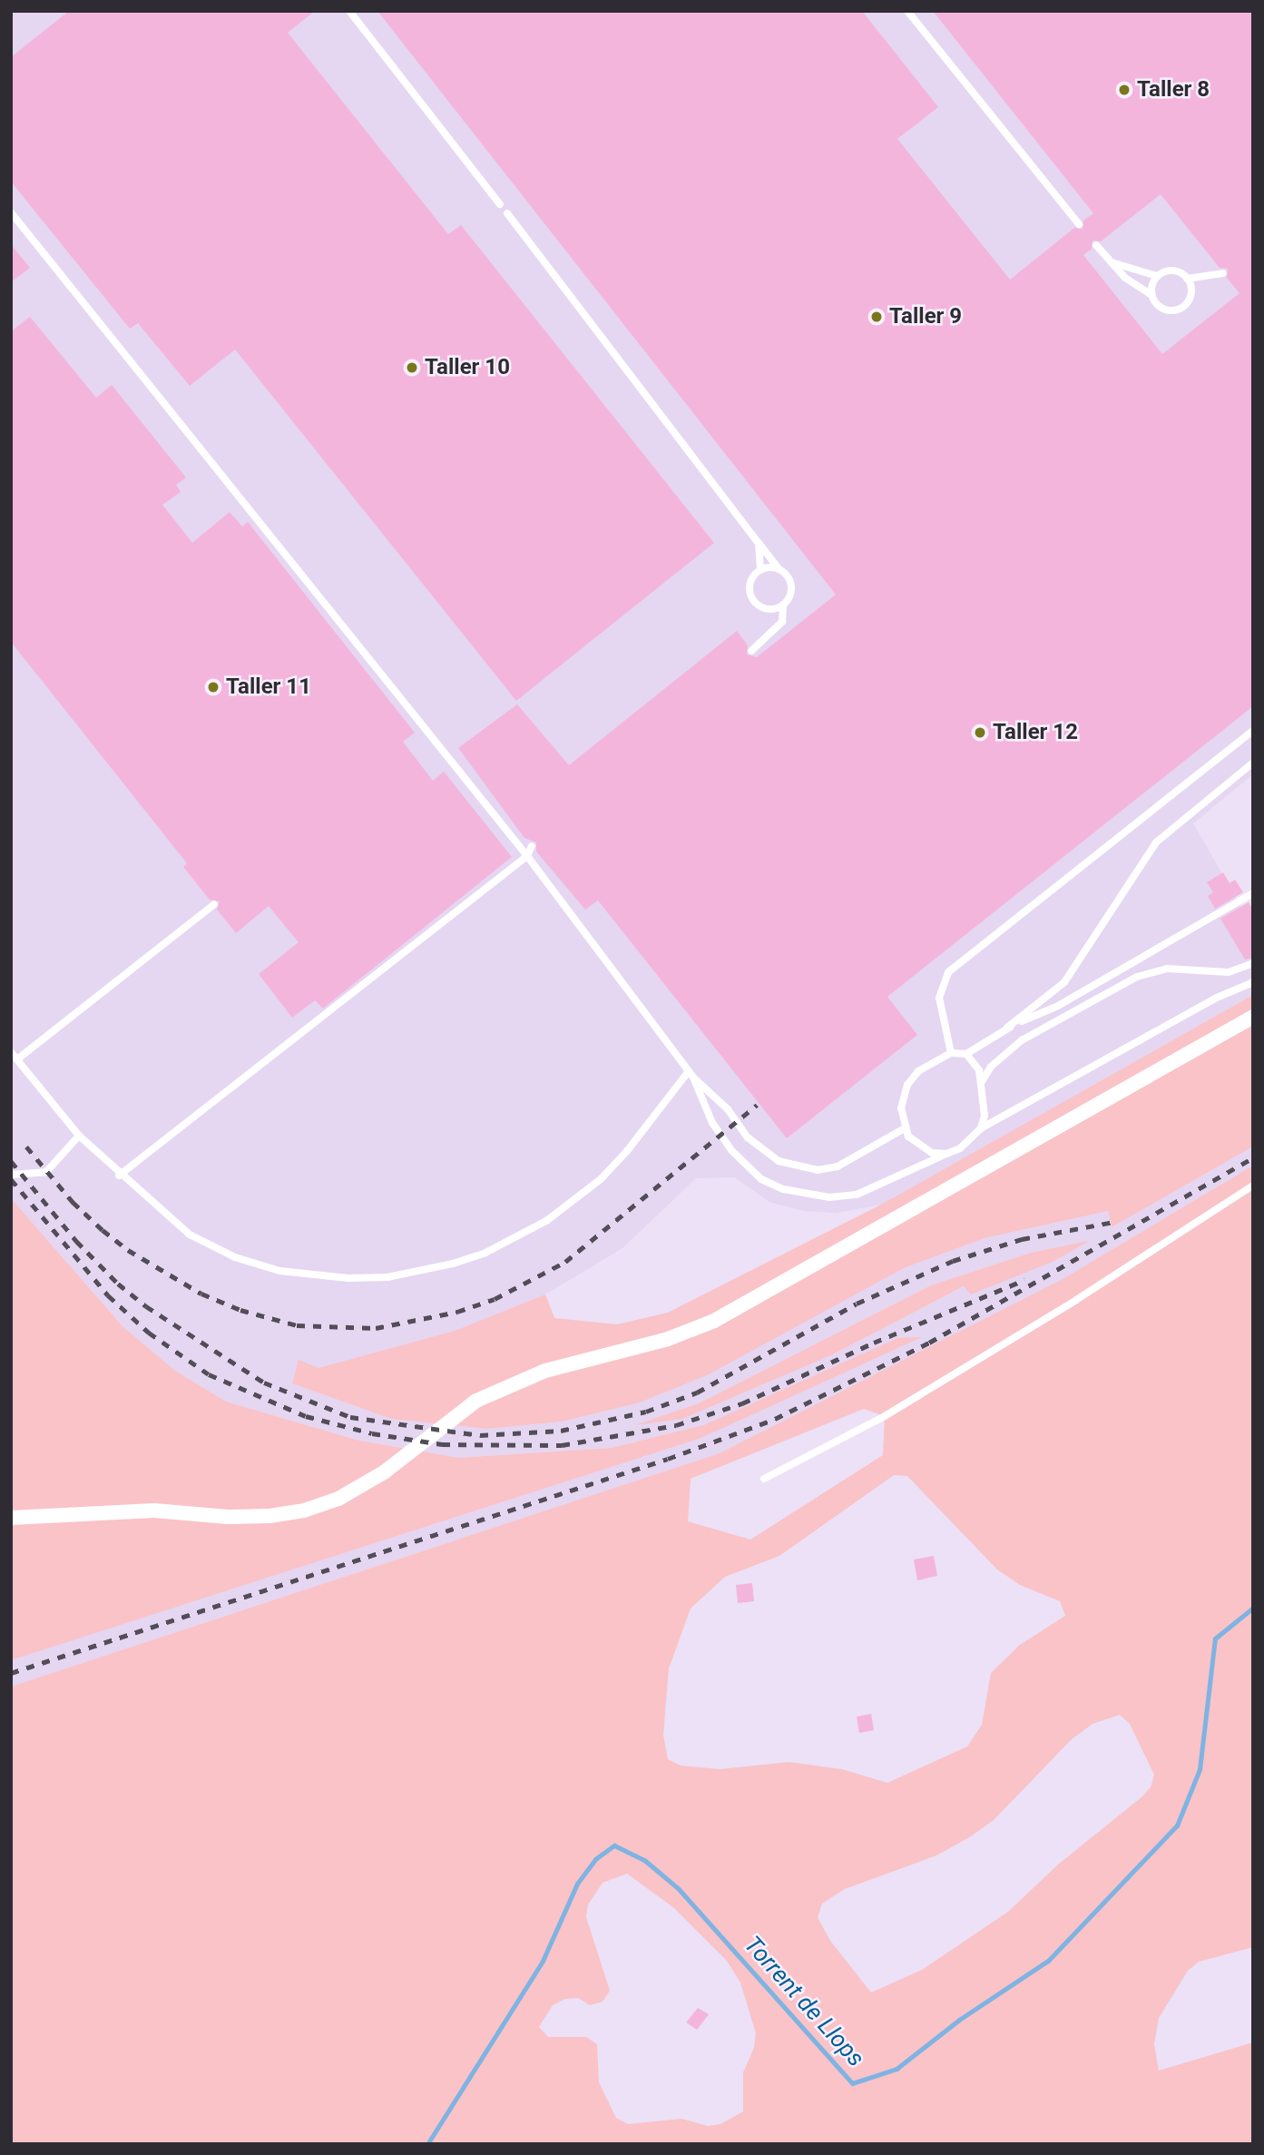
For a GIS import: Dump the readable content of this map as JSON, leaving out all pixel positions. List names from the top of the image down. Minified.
{"water":["Torrent de Llops"],"places":["Taller 8","Taller 9","Taller 10","Taller 11","Taller 12"]}
